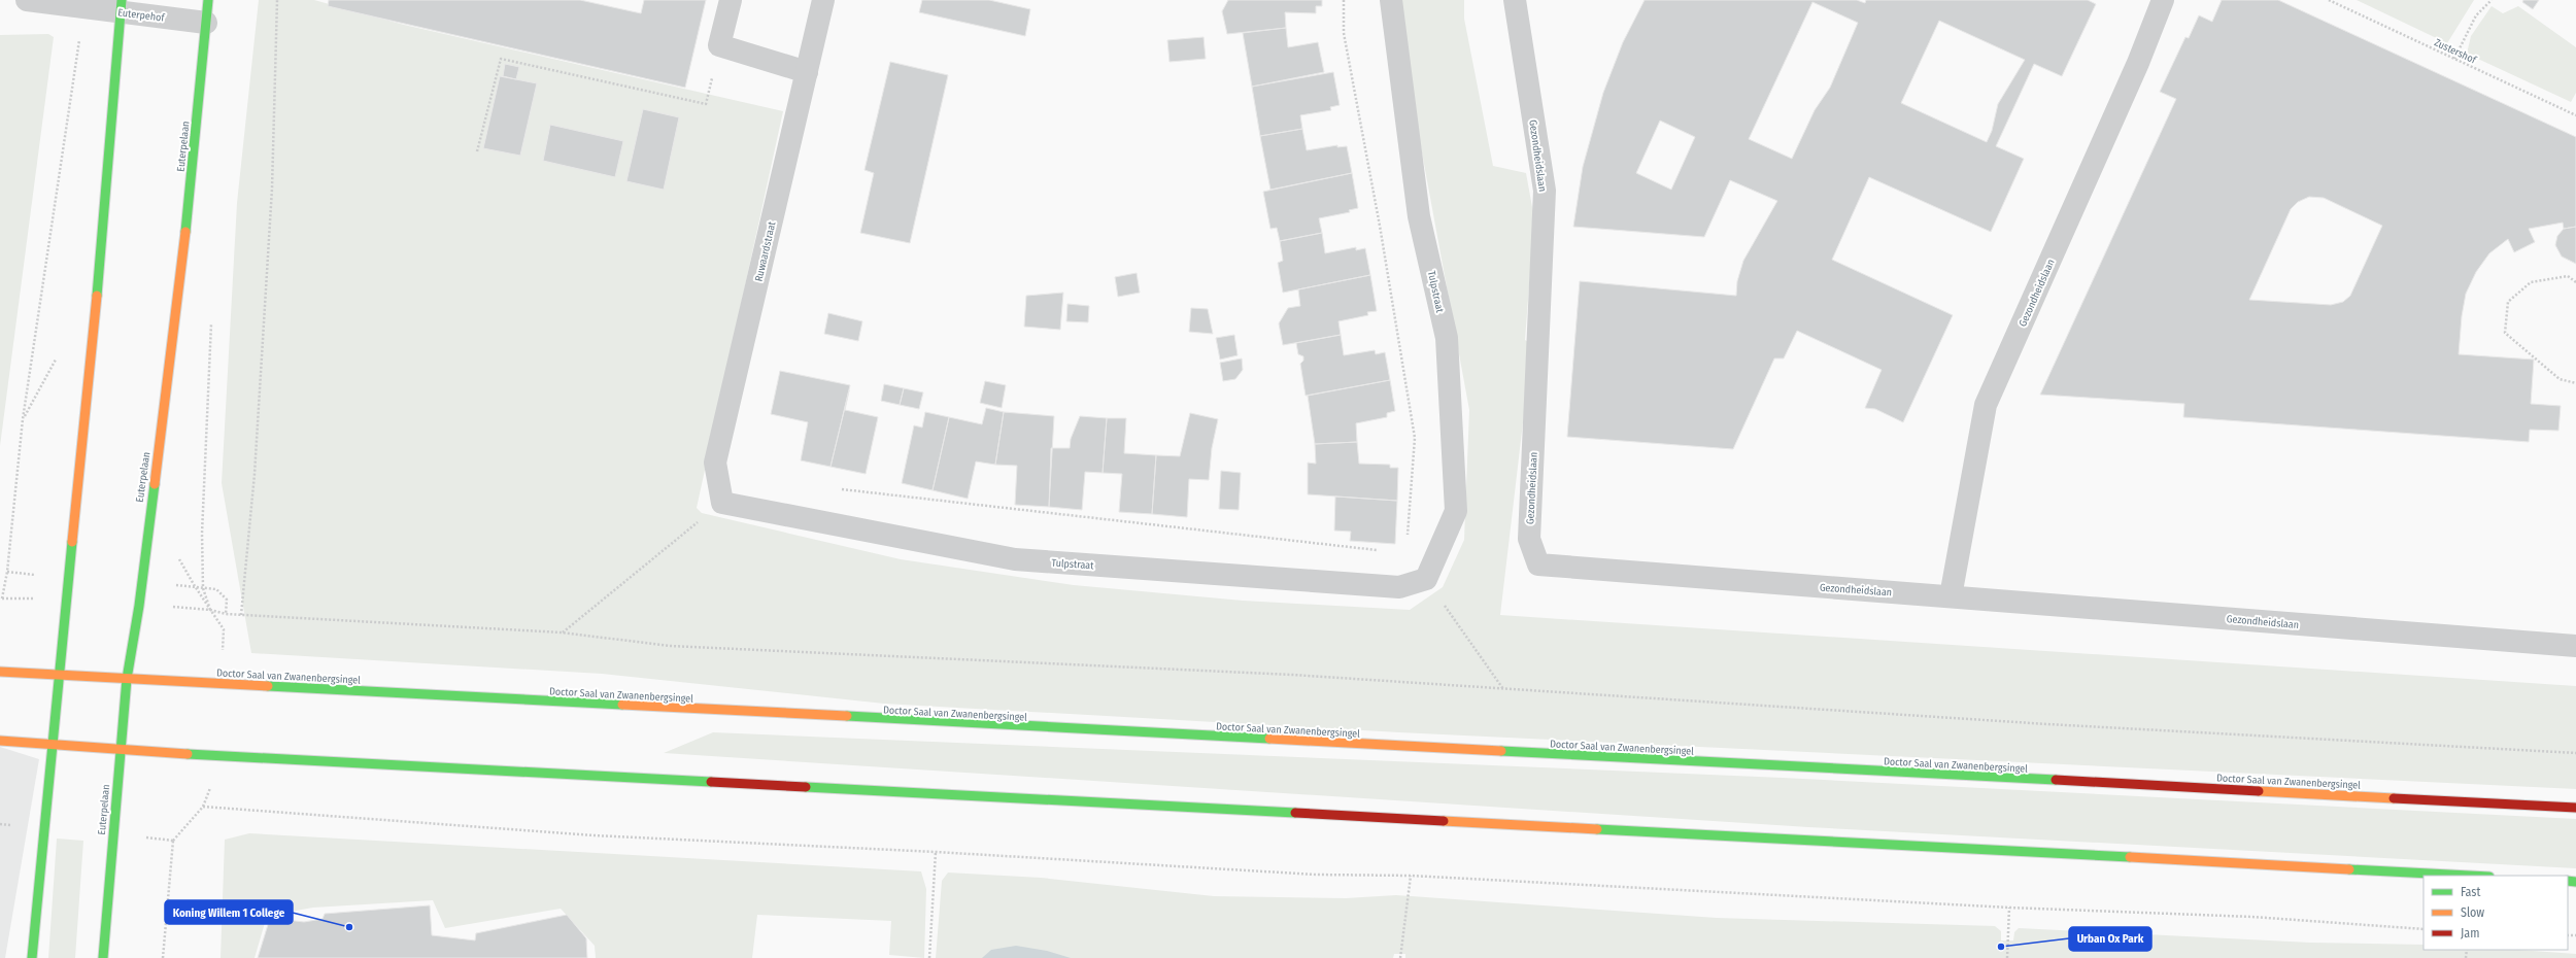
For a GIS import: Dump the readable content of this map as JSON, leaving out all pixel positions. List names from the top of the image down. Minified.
{"streets":{"main road":["Euterpelaan","Doctor Saal van Zwanenbergsingel"],"street":["Euterpehof","Gezondheidslaan","Ruwaardstraat","Tulpstraat"],"path":["Zustershof"]},"crossings":[["Euterpehof","Euterpelaan"],["Euterpelaan","Doctor Saal van Zwanenbergsingel"],["Ruwaardstraat","Tulpstraat"]],"places":["Koning Willem 1 College","Urban Ox Park"],"legend":["Fast","Slow","Jam"]}
